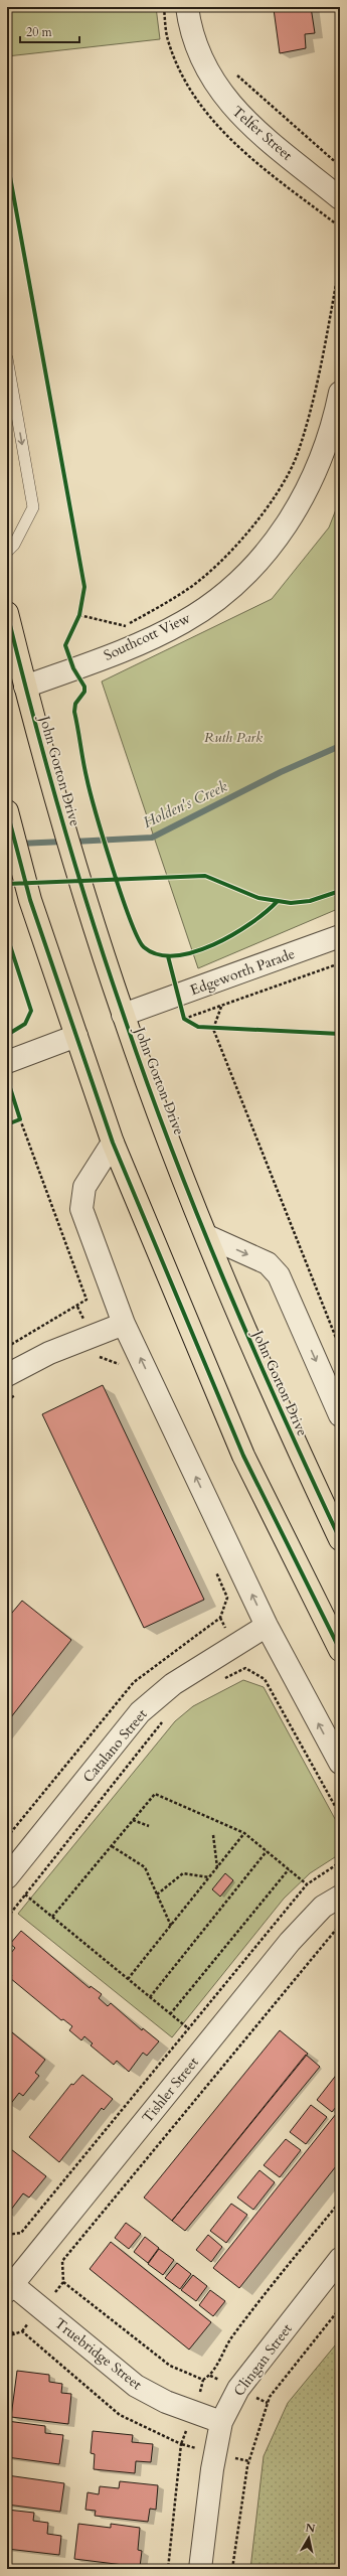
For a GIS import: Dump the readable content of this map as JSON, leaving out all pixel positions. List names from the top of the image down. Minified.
{"streets":{"main road":["John Gorton Drive"],"street":["Telfer Street","Southcott View","Edgeworth Parade","Catalano Street","Tishler Street","Truebridge Street","Clingan Street"]},"crossings":[["Southcott View","John Gorton Drive"],["John Gorton Drive","Edgeworth Parade"],["Tishler Street","Truebridge Street"],["Truebridge Street","Clingan Street"]],"water":["Holden's Creek"],"parks":["Ruth Park"],"scale_bar":"20 m","north":"top"}
